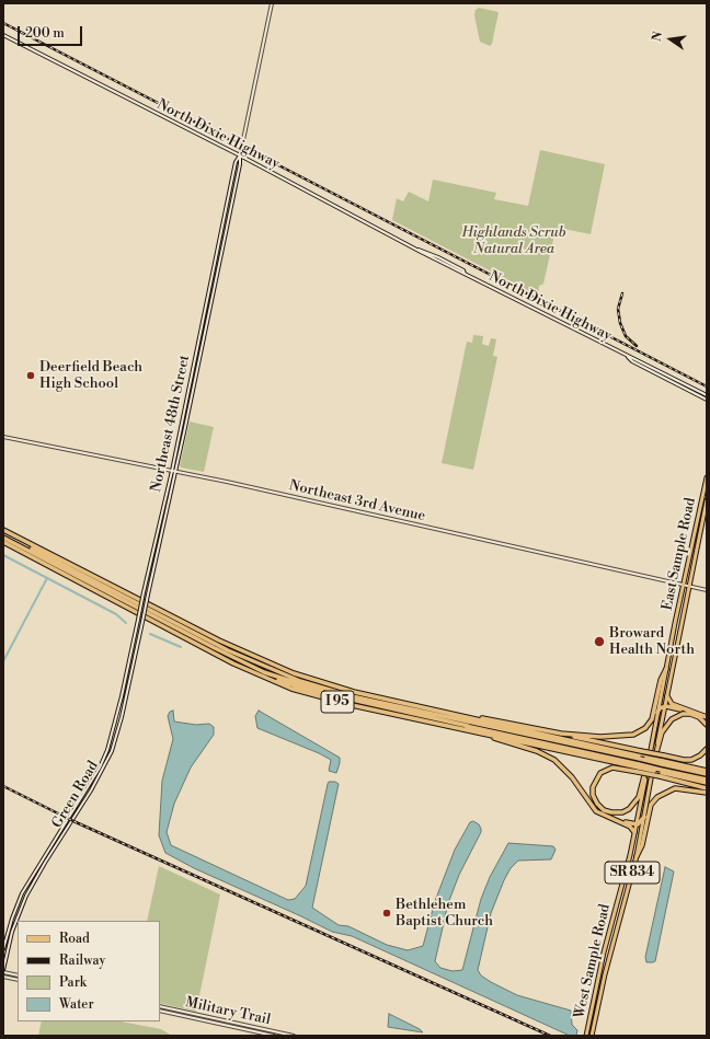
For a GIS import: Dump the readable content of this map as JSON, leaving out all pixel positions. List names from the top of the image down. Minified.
{"streets":{"highway":["I 95"],"main road":["North Dixie Highway","Northeast 48th Street","Northeast 3rd Avenue","East Sample Road","Green Road","SR 834","West Sample Road","Military Trail"]},"crossings":[["North Dixie Highway","Northeast 48th Street"],["Northeast 48th Street","Northeast 3rd Avenue"],["Northeast 48th Street","Green Road"],["Northeast 3rd Avenue","East Sample Road"],["East Sample Road","West Sample Road"]],"parks":["Highlands Scrub Natural Area"],"places":["Deerfield Beach High School","Broward Health North","Bethlehem Baptist Church"],"legend":["Road","Railway","Park","Water"],"scale_bar":"200 m","north":"left"}
